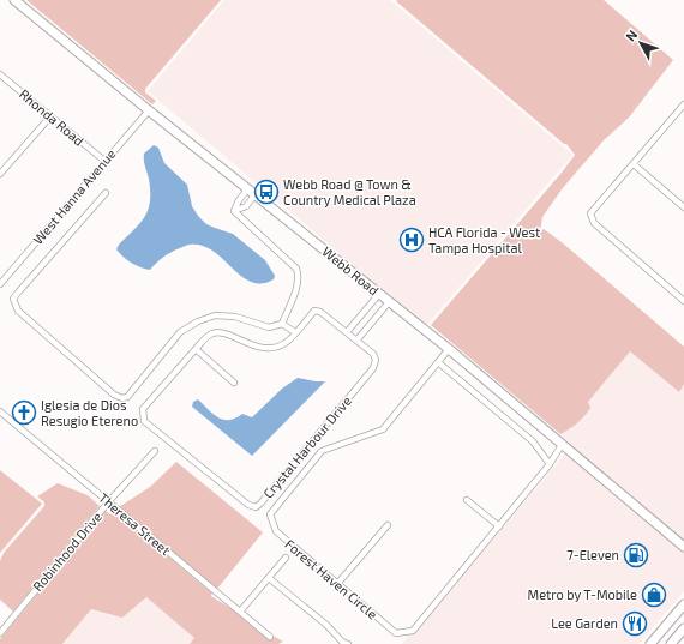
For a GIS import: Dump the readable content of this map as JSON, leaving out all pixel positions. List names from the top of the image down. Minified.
{"streets":{"street":["Rhonda Road","West Hanna Avenue","Webb Road","Crystal Harbour Drive","Theresa Street","Robinhood Drive","Forest Haven Circle"]},"crossings":[["Rhonda Road","West Hanna Avenue"],["West Hanna Avenue","Webb Road"],["Webb Road","Forest Haven Circle"],["Theresa Street","Robinhood Drive"]],"places":{"bus stop":["Webb Road @ Town & Country Medical Plaza"],"hospital":["HCA Florida - West Tampa Hospital"],"church":["Iglesia de Dios Resugio Etereno"],"fuel station":["7-Eleven"],"shop":["Metro by T-Mobile"],"restaurant":["Lee Garden"]},"north":"top left"}
